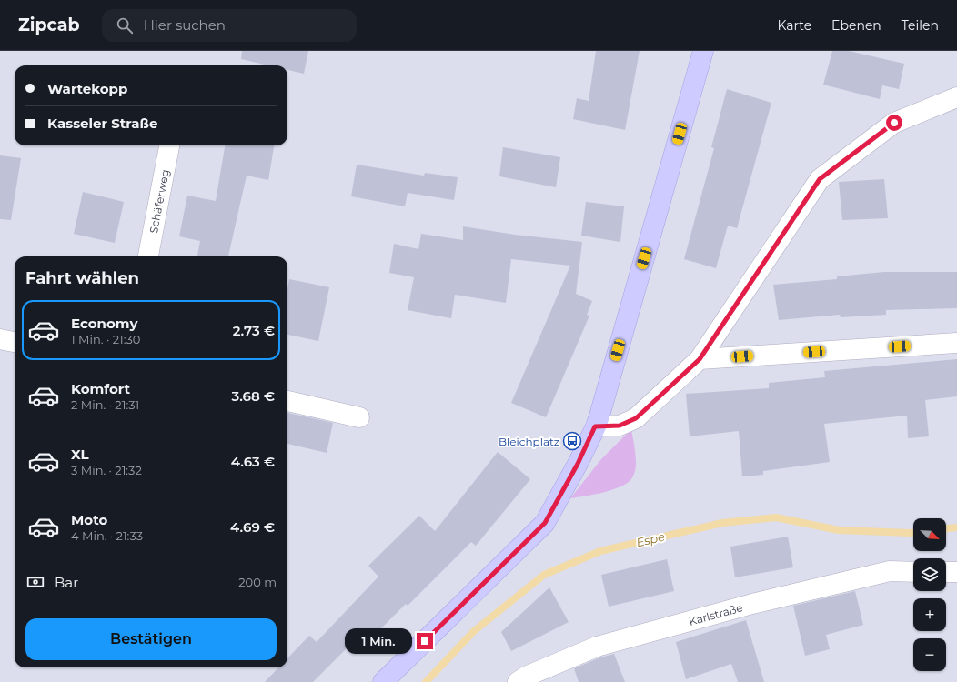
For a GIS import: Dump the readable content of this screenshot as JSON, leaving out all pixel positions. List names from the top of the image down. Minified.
{"streets":{"street":["Schäferweg","Karlstraße"]},"water":["Espe"],"places":{"bus stop":["Bleichplatz"]},"north":"bottom right","page":{"header":"Zipcab","search":"Hier suchen","nav":["Karte","Ebenen","Teilen"],"banner":["Wartekopp","Kasseler Straße"],"heading":"Fahrt wählen","list":[{"name":"Economy","note":"1 Min. · 21:30","value":"2.73 €"},{"name":"Komfort","note":"2 Min. · 21:31","value":"3.68 €"},{"name":"XL","note":"3 Min. · 21:32","value":"4.63 €"},{"name":"Moto","note":"4 Min. · 21:33","value":"4.69 €"}],"map_buttons":["+","−"],"pay":["Bar","200 m"],"buttons":"Bestätigen","bubble":"1 Min."}}
